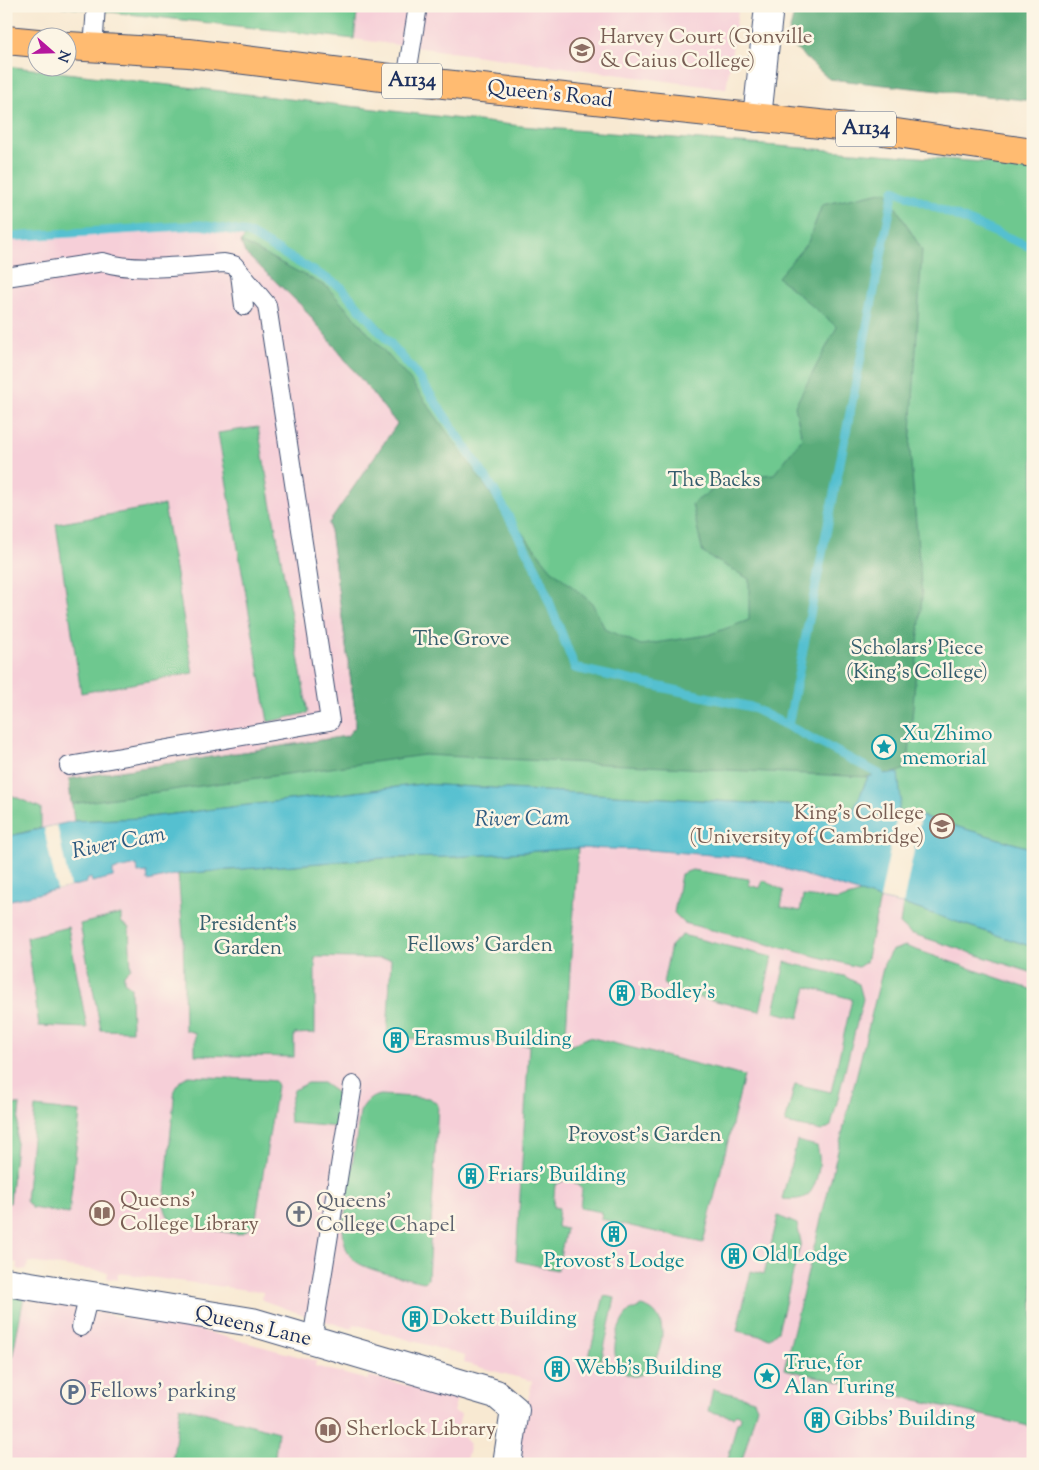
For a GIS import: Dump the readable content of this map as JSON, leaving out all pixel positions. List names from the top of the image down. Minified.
{"streets":{"main road":["A1134","Queen's Road"],"street":["Queens Lane"]},"water":["River Cam"],"parks":["The Backs","The Grove","Scholars' Piece (King's College)","President's Garden","Fellows' Garden","Provost's Garden"],"places":{"school or university":["Harvey Court (Gonville & Caius College)","King's College (University of Cambridge)"],"place":["Xu Zhimo memorial","True, for Alan Turing"],"building":["Bodley's","Erasmus Building","Friars' Building","Provost's Lodge","Old Lodge","Dokett Building","Webb's Building","Gibbs' Building"],"library":["Queens' College Library","Sherlock Library"],"church":["Queens' College Chapel"],"parking":["Fellows' parking"]},"north":"right"}
